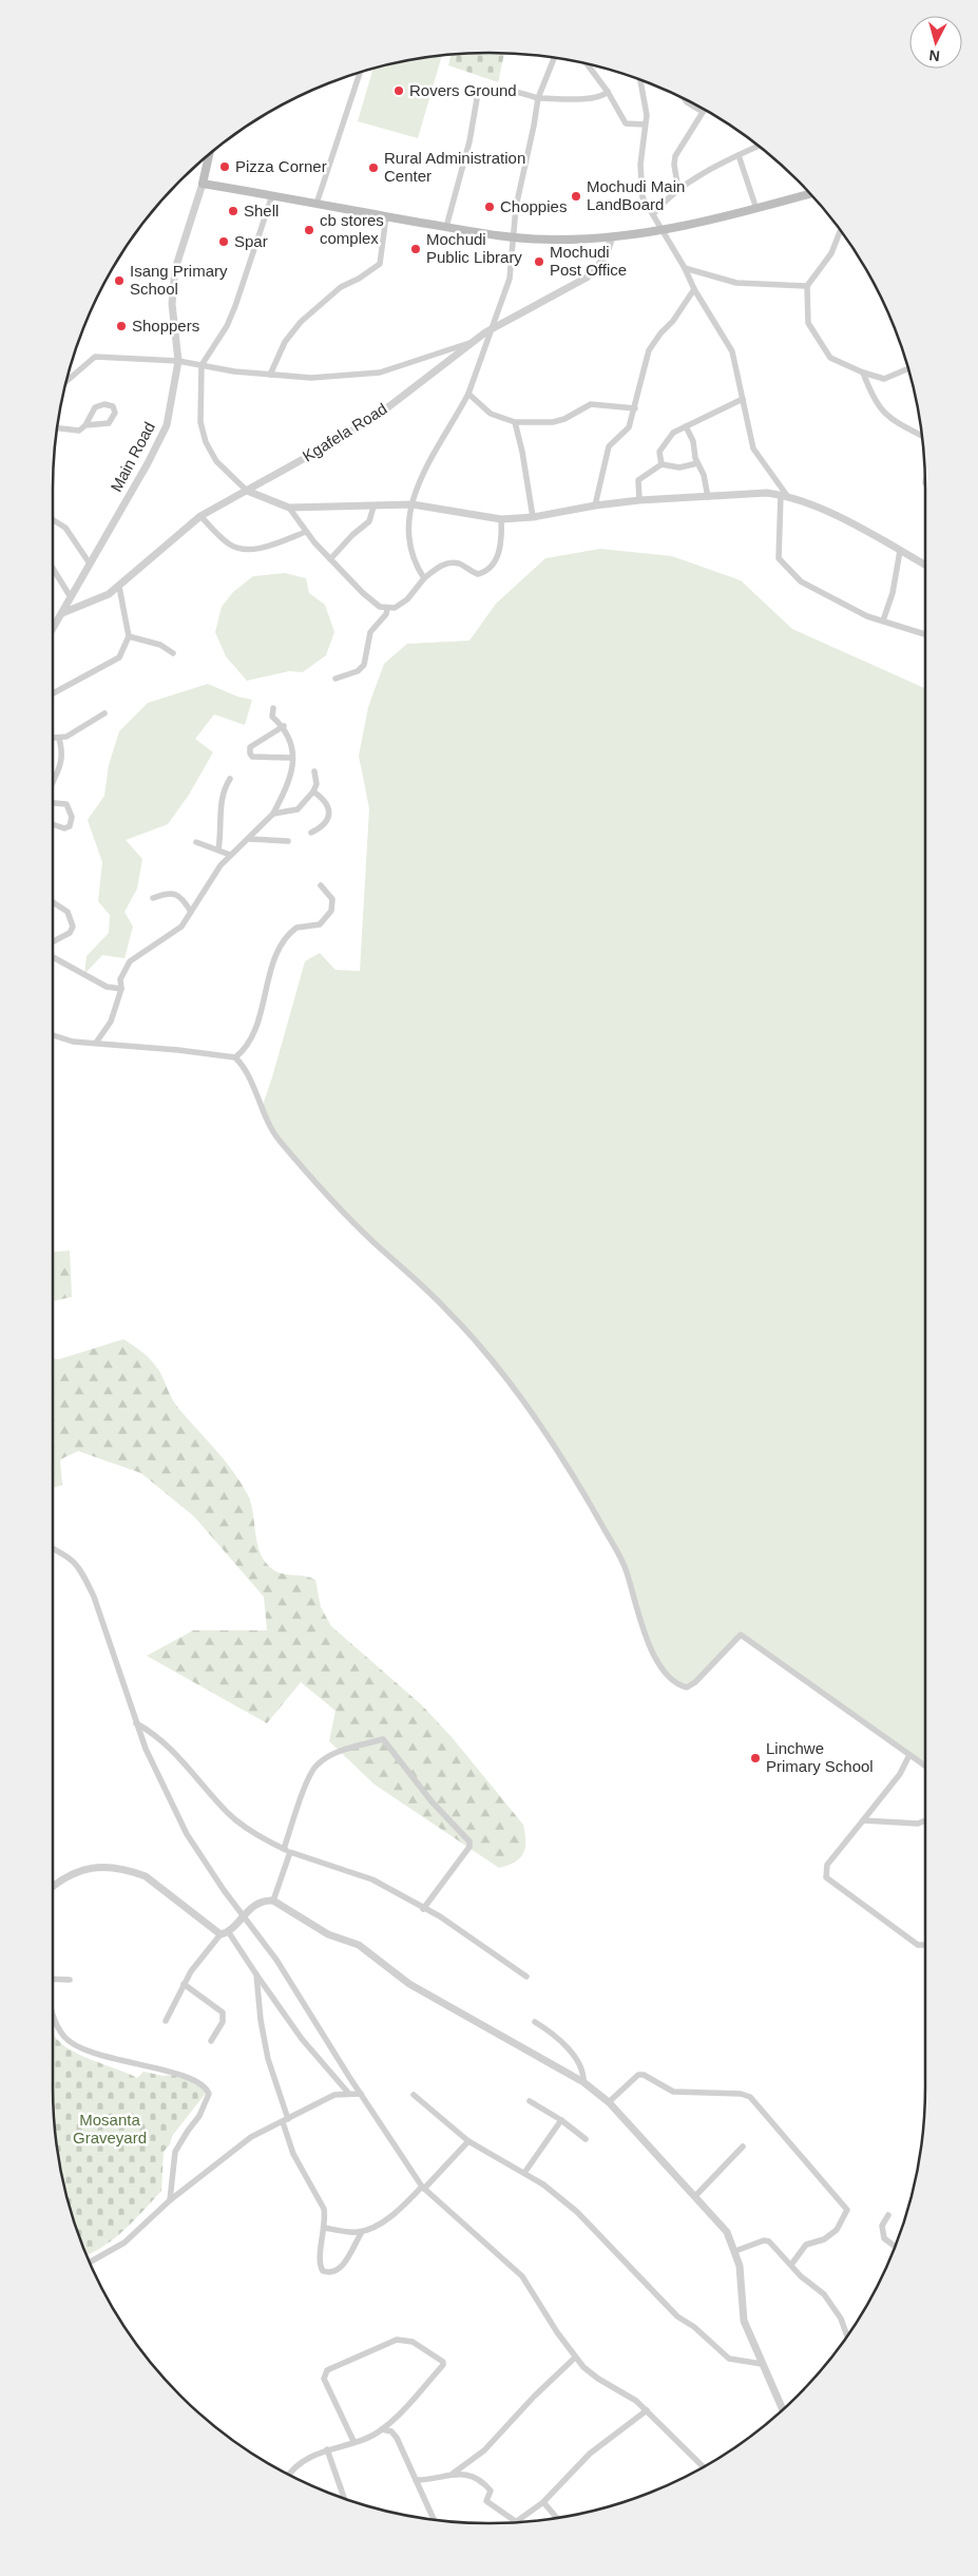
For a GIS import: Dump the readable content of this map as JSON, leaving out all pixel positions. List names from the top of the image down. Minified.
{"streets":{"main road":["Main Road"],"street":["Kgafela Road"]},"crossings":[["Kgafela Road","Main Road"]],"parks":["Mosanta Graveyard"],"places":["Rovers Ground","Pizza Corner","Rural Administration Center","Mochudi Main LandBoard","Choppies","Shell","cb stores complex","Spar","Mochudi Public Library","Mochudi Post Office","Isang Primary School","Shoppers","Linchwe Primary School"],"north":"bottom"}
